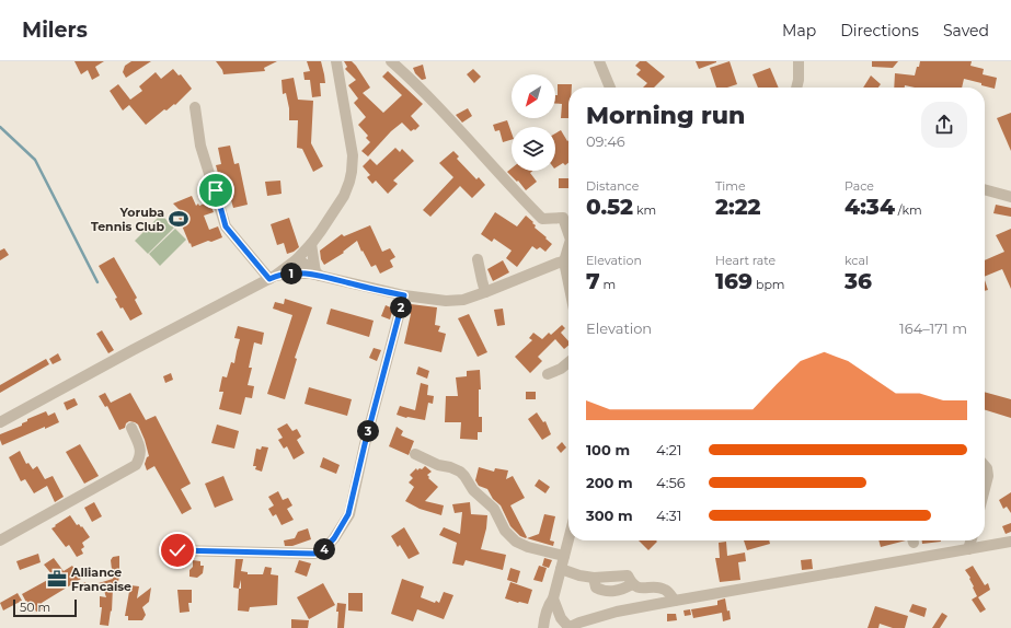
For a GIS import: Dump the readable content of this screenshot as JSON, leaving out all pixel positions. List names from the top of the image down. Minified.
{"places":{"sports":["Yoruba Tennis Club"],"office":["Alliance Francaise"]},"scale_bar":"50 m","north":"bottom left","page":{"header":"Milers","nav":["Map","Directions","Saved"],"heading":["Morning run","09:46"],"stats":[["Distance","0.52 km"],["Time","2:22"],["Pace","4:34 /km"],["Elevation","7 m"],["Heart rate","169 bpm"],["kcal","36"]],"pins":["1","2","3","4"],"chart":["Elevation","164–171 m"],"list":[{"name":"100 m","note":"4:21"},{"name":"200 m","note":"4:56"},{"name":"300 m","note":"4:31"}],"scale":"50 m"}}
